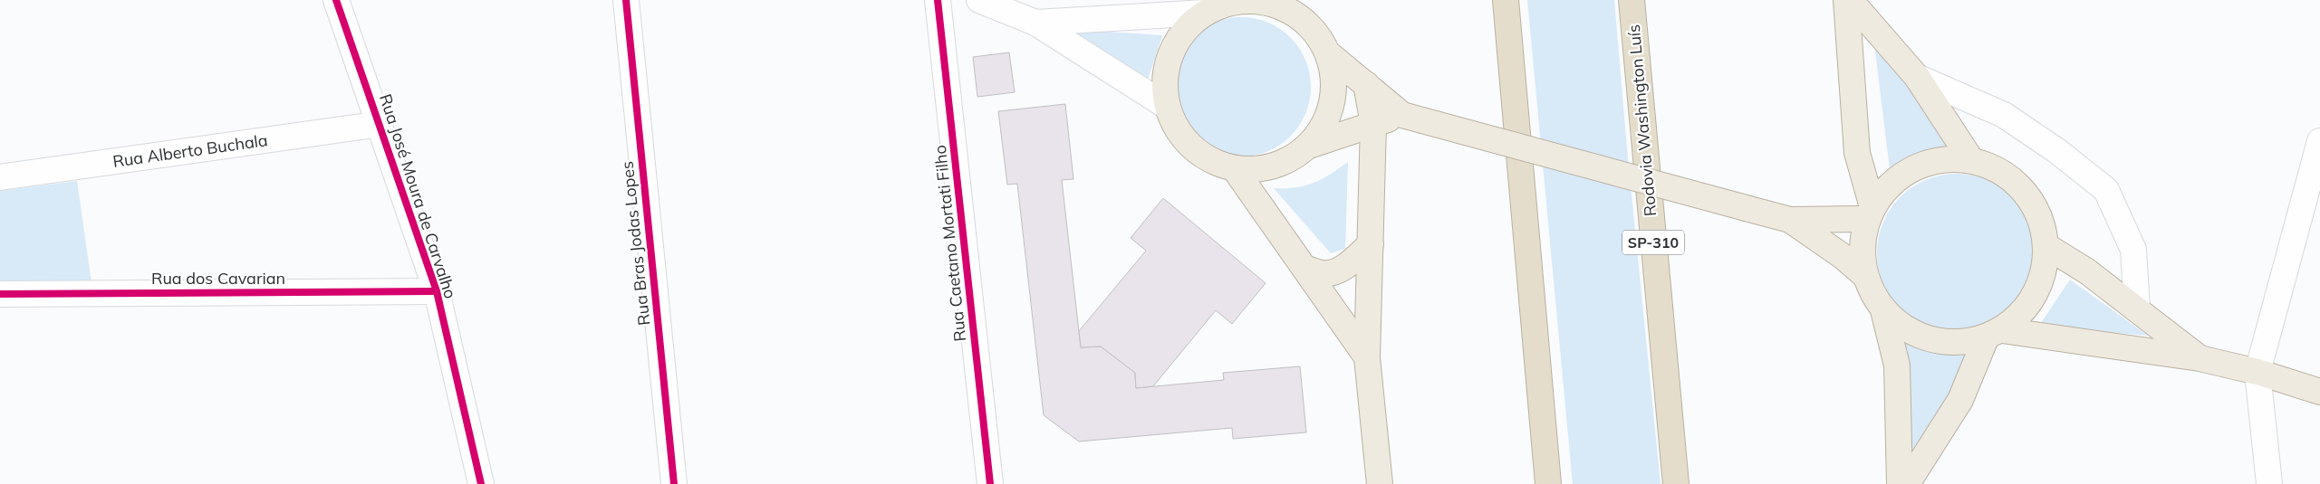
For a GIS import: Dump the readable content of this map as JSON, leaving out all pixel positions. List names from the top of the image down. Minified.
{"streets":{"highway":["Rodovia Washington Luís","SP-310"],"street":["Rua Alberto Buchala","Rua José Moura de Carvalho","Rua Bras Jodas Lopes","Rua Caetano Mortati Filho","Rua dos Cavarian"]},"crossings":[["Rua Alberto Buchala","Rua José Moura de Carvalho"],["Rua José Moura de Carvalho","Rua dos Cavarian"]]}
